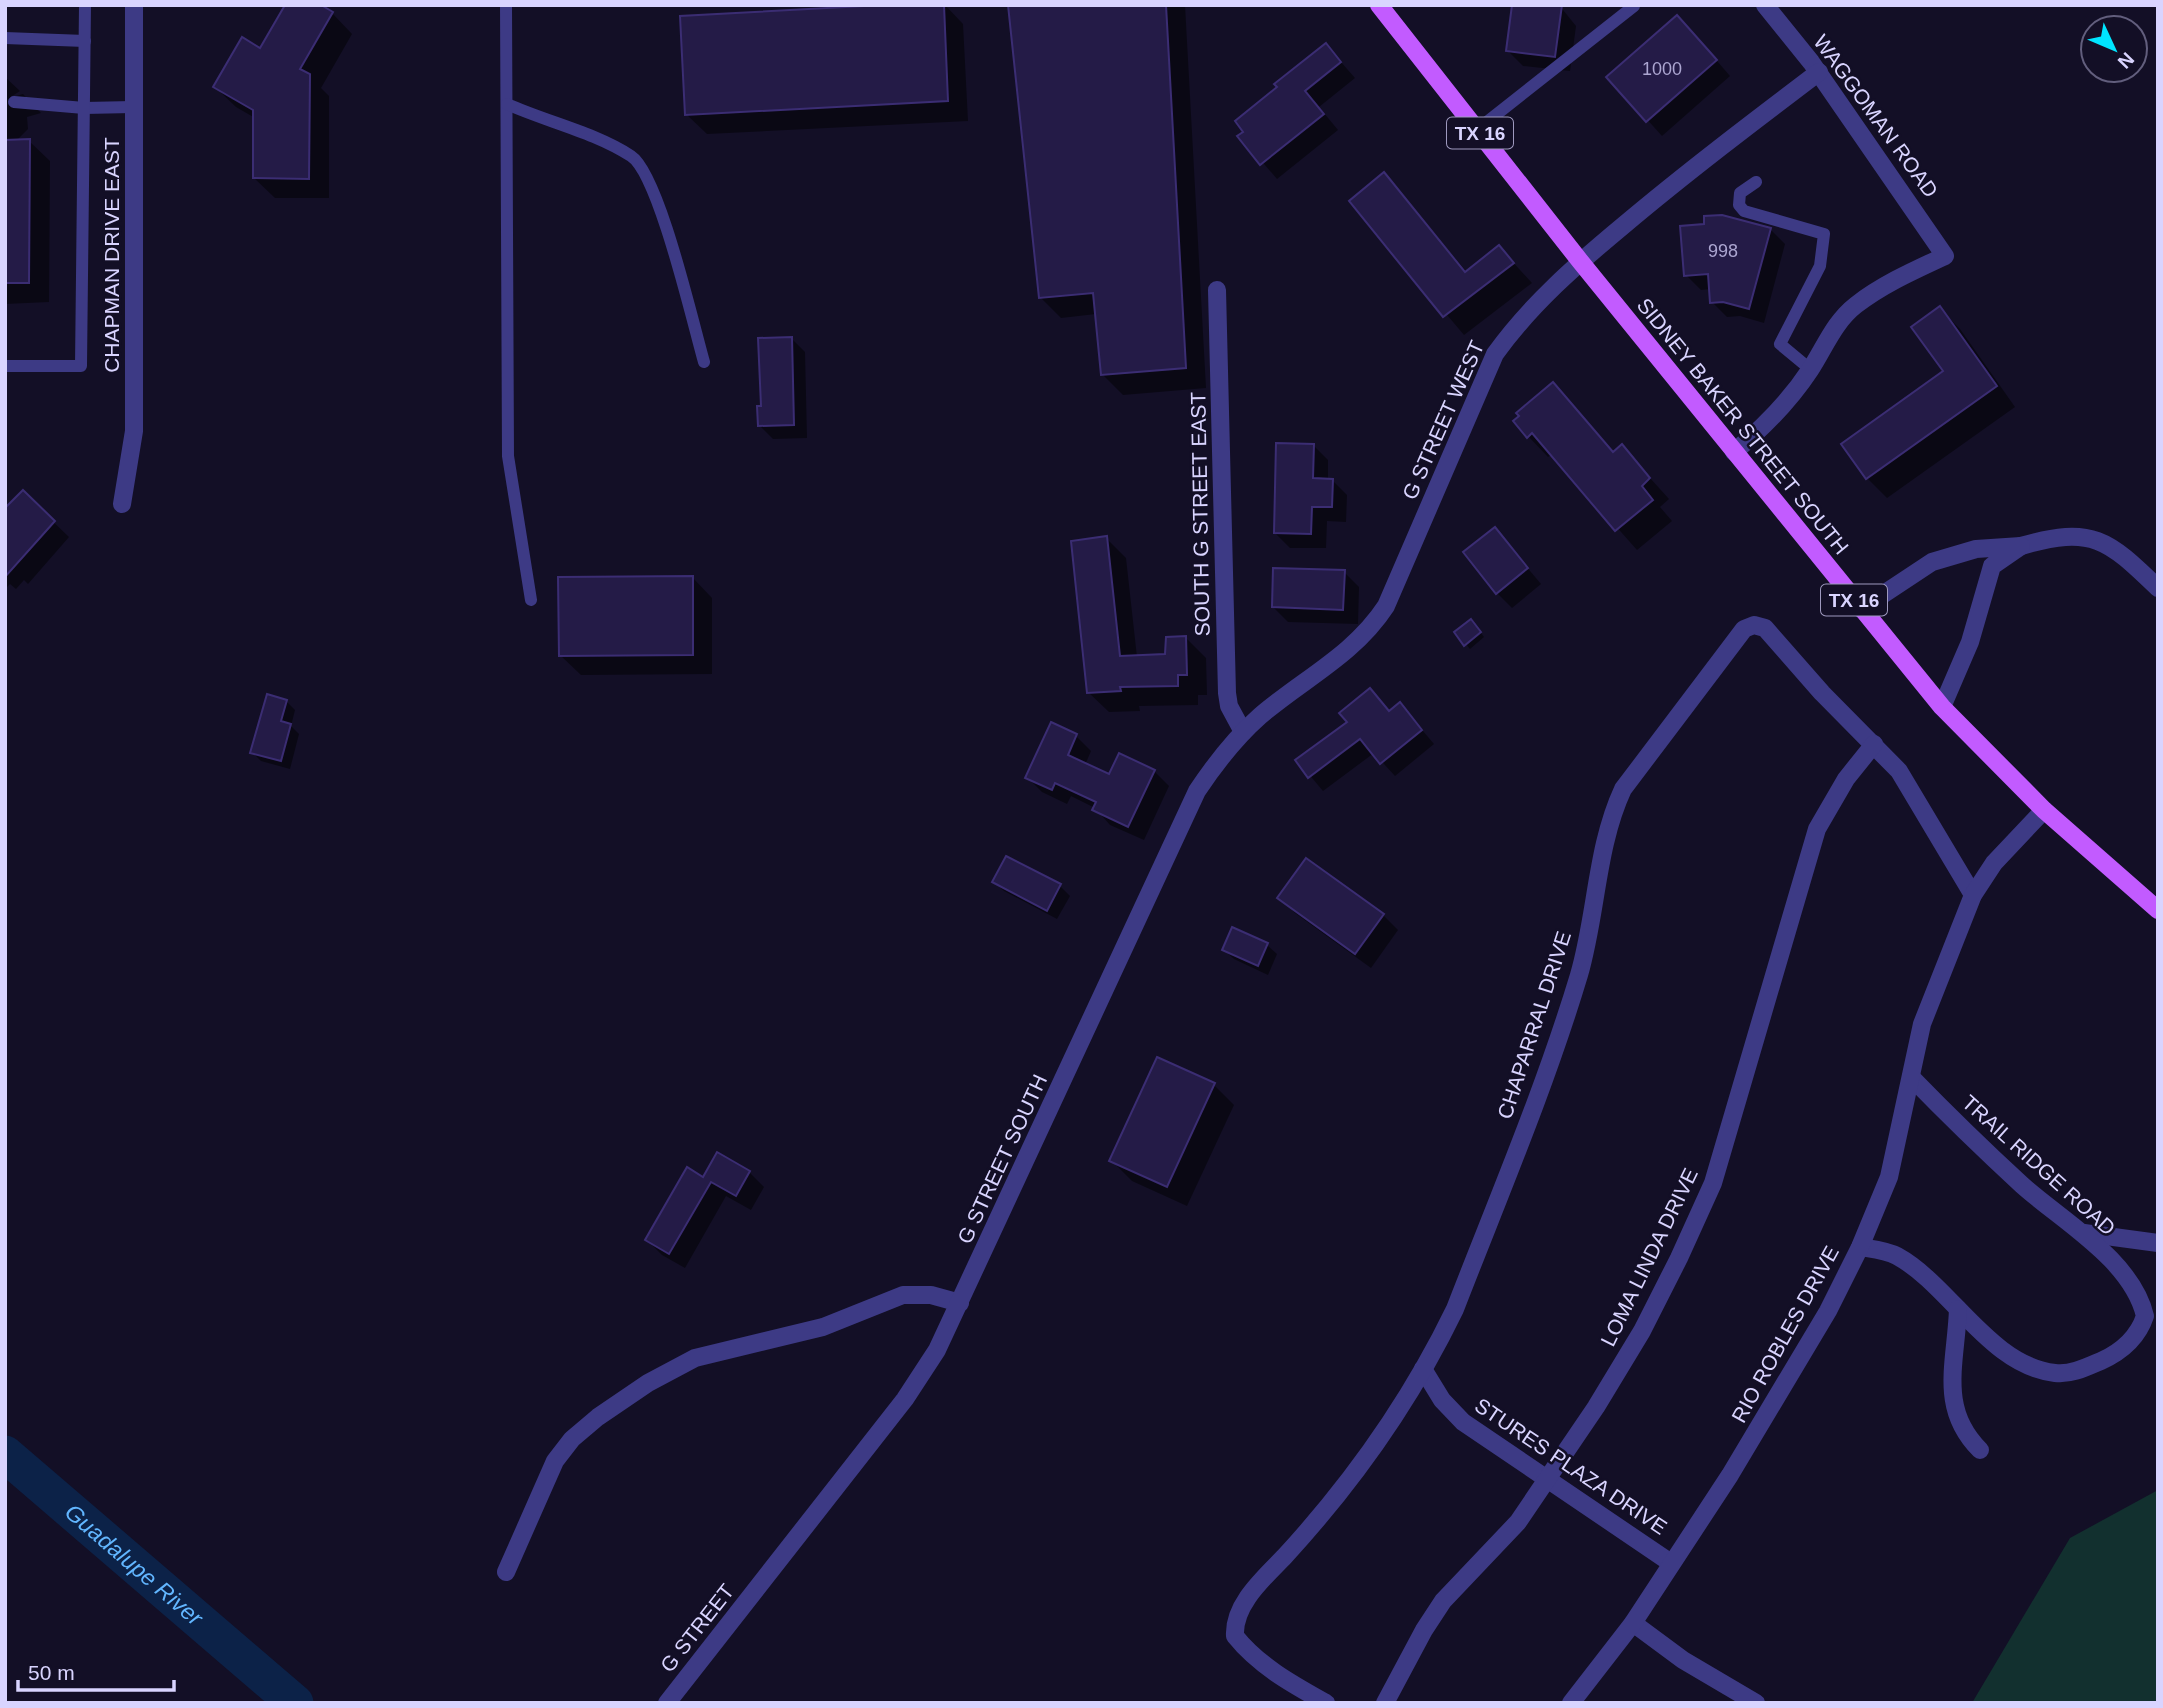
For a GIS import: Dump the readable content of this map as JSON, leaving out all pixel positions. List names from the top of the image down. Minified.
{"streets":{"main road":["TX 16","SIDNEY BAKER STREET SOUTH"],"street":["WAGGOMAN ROAD","CHAPMAN DRIVE EAST","G STREET WEST","SOUTH G STREET EAST","CHAPARRAL DRIVE","G STREET SOUTH","TRAIL RIDGE ROAD","LOMA LINDA DRIVE","RIO ROBLES DRIVE","STURES PLAZA DRIVE","G STREET"]},"crossings":[["WAGGOMAN ROAD","G STREET WEST"],["G STREET WEST","SIDNEY BAKER STREET SOUTH"],["G STREET WEST","SOUTH G STREET EAST"],["G STREET WEST","G STREET SOUTH"],["SIDNEY BAKER STREET SOUTH","RIO ROBLES DRIVE"],["SOUTH G STREET EAST","G STREET SOUTH"],["CHAPARRAL DRIVE","LOMA LINDA DRIVE"],["CHAPARRAL DRIVE","RIO ROBLES DRIVE"],["CHAPARRAL DRIVE","STURES PLAZA DRIVE"],["G STREET SOUTH","G STREET"],["TRAIL RIDGE ROAD","RIO ROBLES DRIVE"],["LOMA LINDA DRIVE","STURES PLAZA DRIVE"],["RIO ROBLES DRIVE","STURES PLAZA DRIVE"]],"water":["Guadalupe River"],"house_numbers":["1000","998"],"scale_bar":"50 m","north":"bottom right"}
